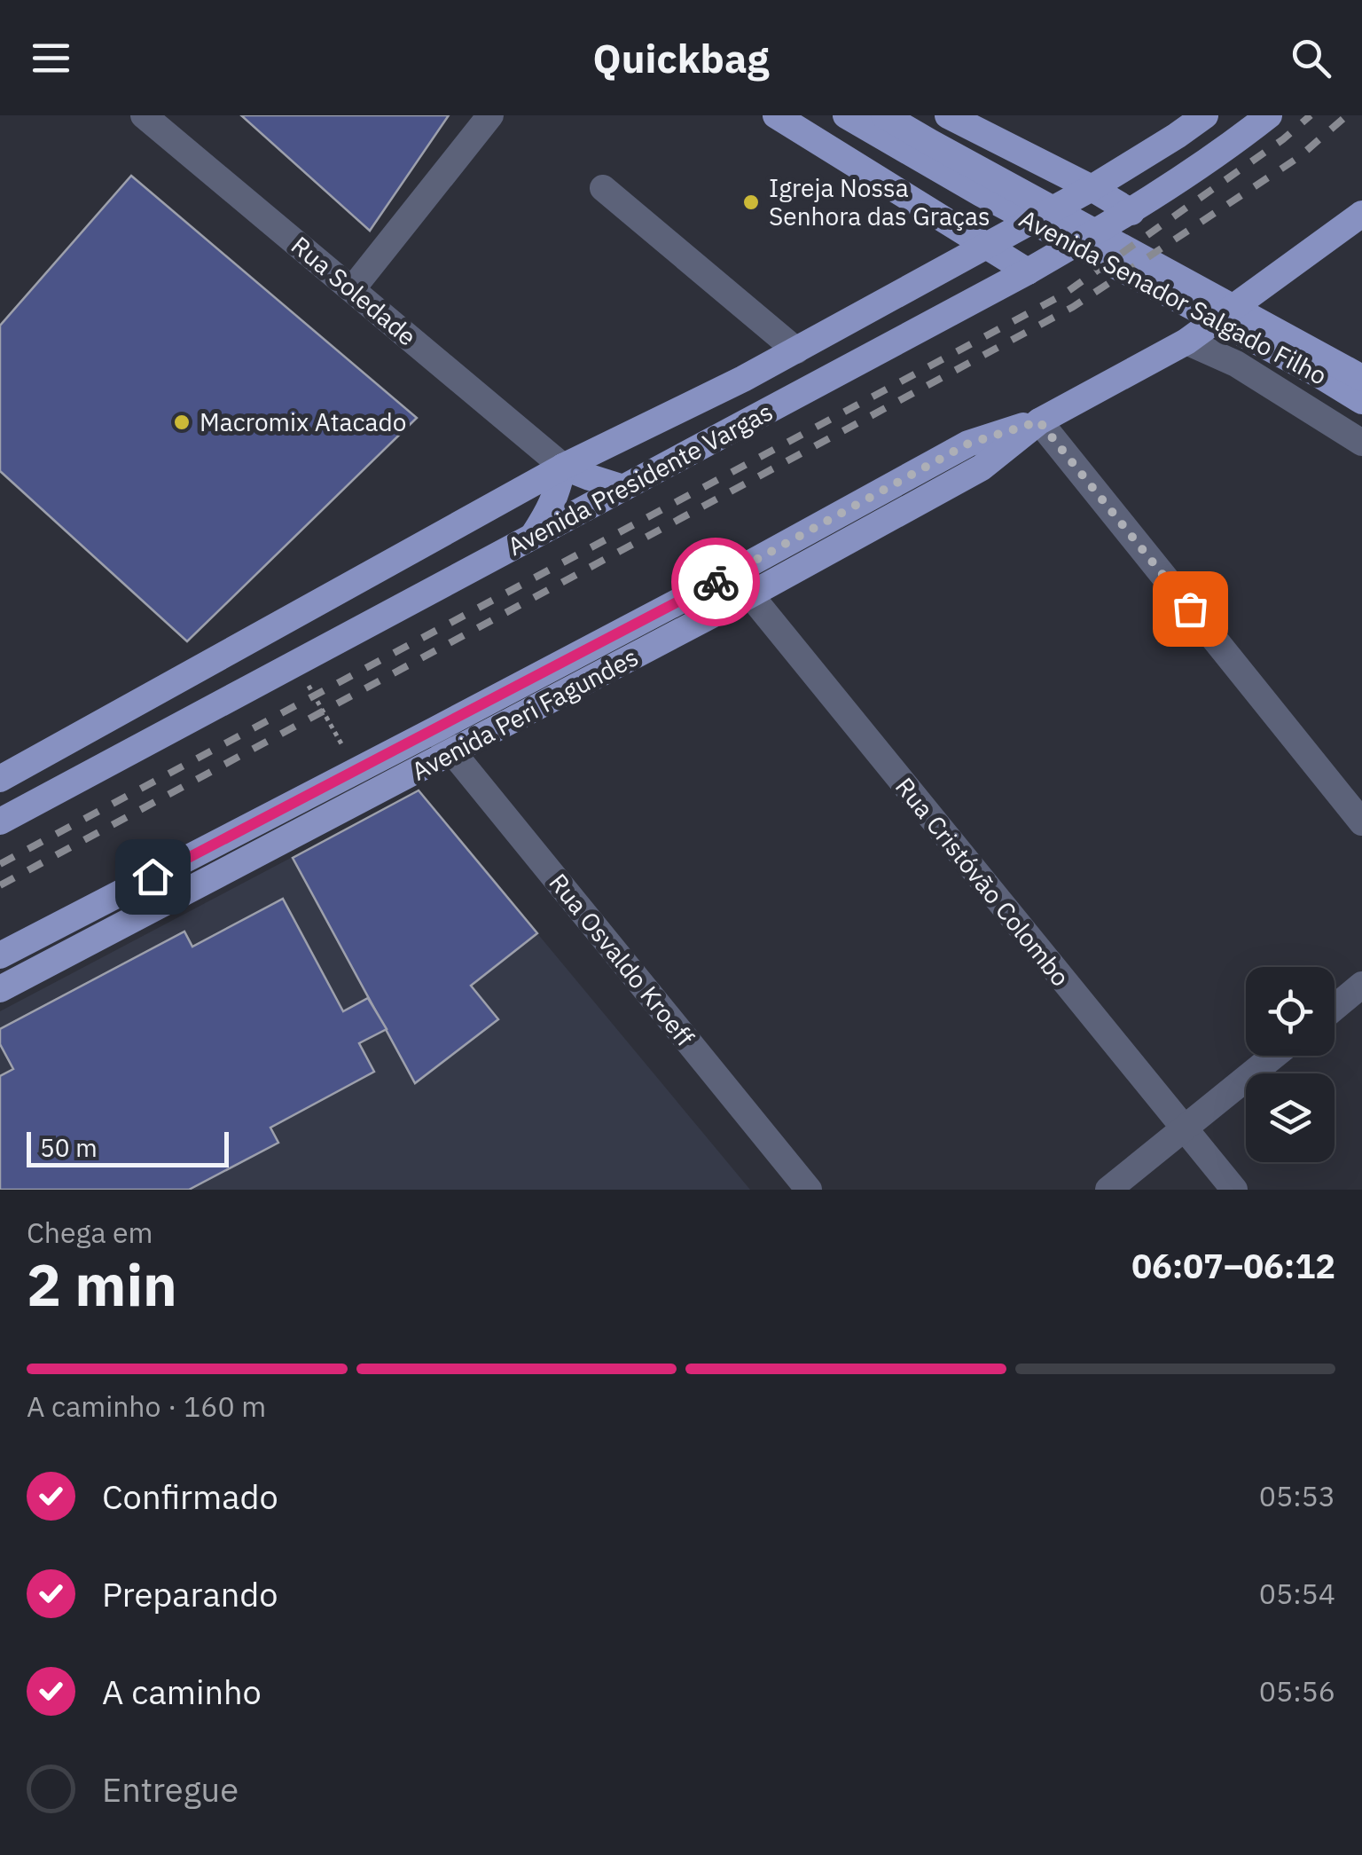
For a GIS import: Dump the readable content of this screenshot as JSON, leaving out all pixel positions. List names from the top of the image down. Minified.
{"streets":{"main road":["Avenida Senador Salgado Filho","Avenida Presidente Vargas","Avenida Peri Fagundes"],"street":["Rua Soledade","Rua Cristóvão Colombo","Rua Osvaldo Kroeff"]},"crossings":[["Rua Soledade","Avenida Presidente Vargas"],["Avenida Peri Fagundes","Rua Cristóvão Colombo"],["Avenida Peri Fagundes","Rua Osvaldo Kroeff"]],"places":["Igreja Nossa Senhora das Graças","Macromix Atacado"],"scale_bar":"50 m","page":{"header":"Quickbag","scale":"50 m","heading":["2 min","Chega em","06:07–06:12"],"bar":"A caminho · 160 m","list":[["Confirmado","05:53"],["Preparando","05:54"],["A caminho","05:56"],"Entregue"]}}
